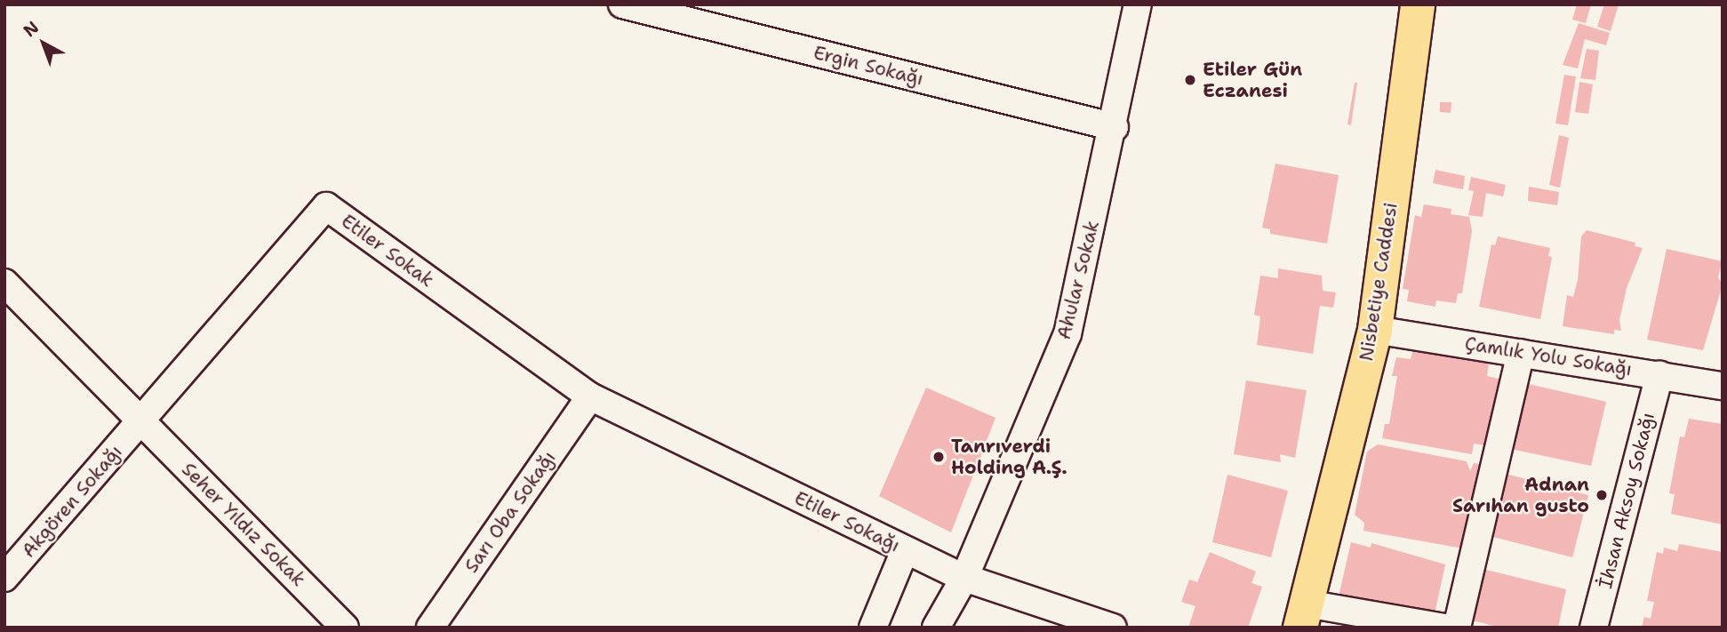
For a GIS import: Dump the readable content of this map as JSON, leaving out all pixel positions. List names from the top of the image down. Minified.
{"streets":{"main road":["Nisbetiye Caddesi"],"street":["Ergin Sokağı","Etiler Sokak","Ahular Sokak","Çamlık Yolu Sokağı","İhsan Aksoy Sokağı","Akgören Sokağı","Sarı Oba Sokağı","Etiler Sokağı","Seher Yıldız Sokak"]},"crossings":[["Ergin Sokağı","Ahular Sokak"],["Etiler Sokak","Akgören Sokağı"],["Etiler Sokak","Sarı Oba Sokağı"],["Etiler Sokak","Etiler Sokağı"],["Etiler Sokak","Seher Yıldız Sokak"],["Ahular Sokak","Etiler Sokağı"],["Nisbetiye Caddesi","Çamlık Yolu Sokağı"],["Çamlık Yolu Sokağı","İhsan Aksoy Sokağı"],["Akgören Sokağı","Seher Yıldız Sokak"],["Sarı Oba Sokağı","Etiler Sokağı"]],"places":["Etiler Gün Eczanesi","Tanrıverdi Holding A.Ş.","Adnan Sarıhan gusto"],"north":"top left"}
